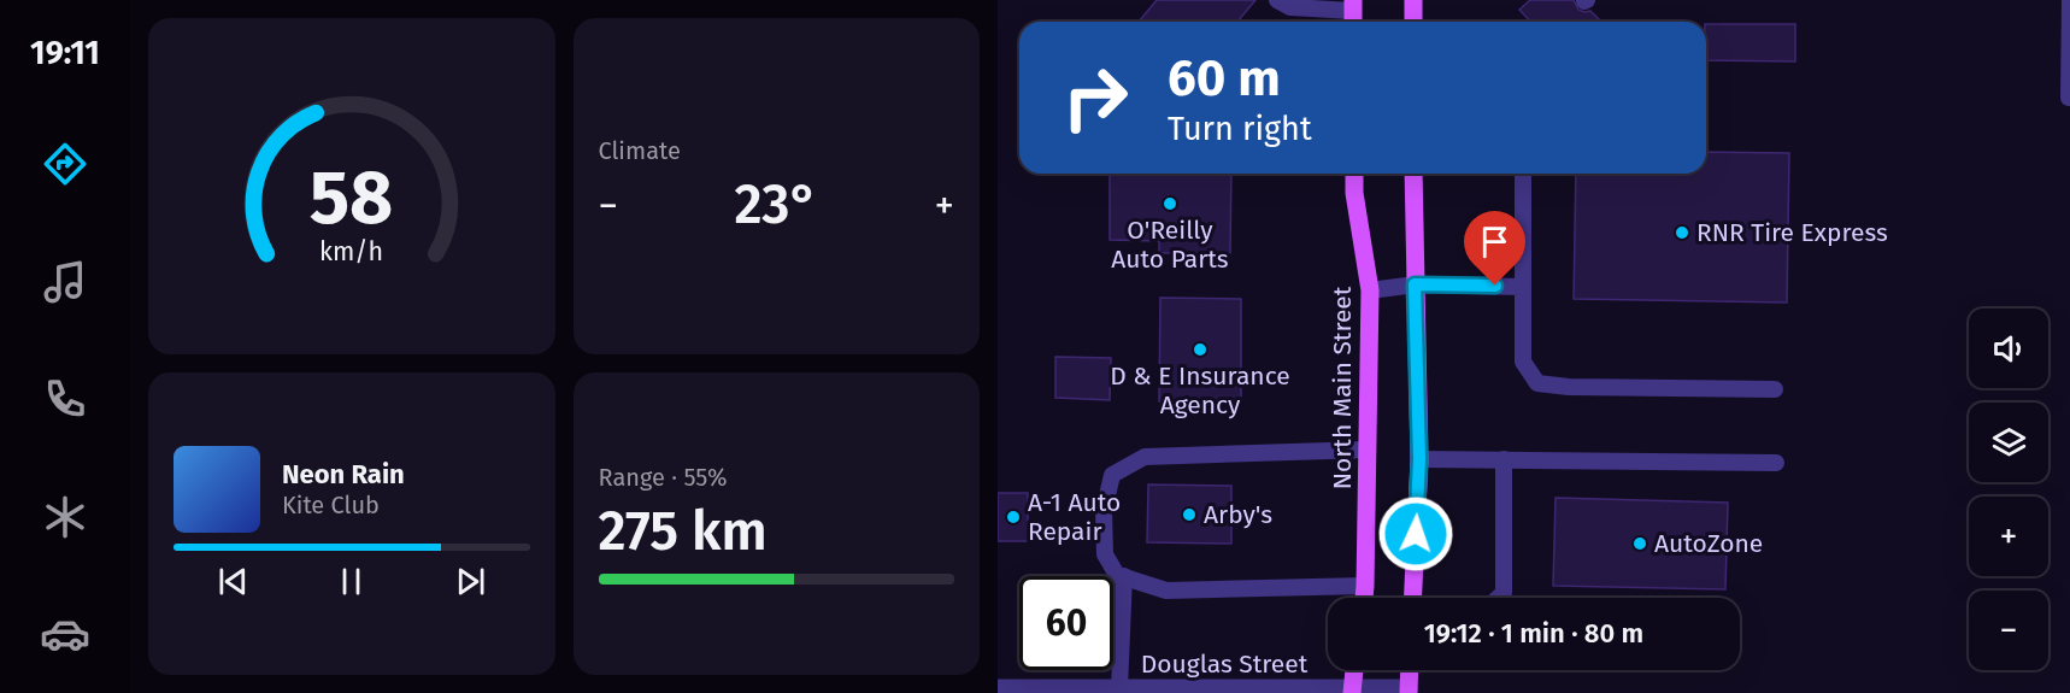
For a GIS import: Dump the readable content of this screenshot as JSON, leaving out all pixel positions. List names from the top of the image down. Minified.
{"streets":{"main road":["North Main Street"],"street":["Douglas Street"]},"places":["O'Reilly Auto Parts","RNR Tire Express","D & E Insurance Agency","Arby's","A-1 Auto Repair","AutoZone"],"page":{"tabs":"19:11","tile":["Climate",["Range · 55%","275 km"]],"turn":["60 m","Turn right"],"heat":["−","23°","+"],"map_buttons":["+","−"],"song":["Neon Rain","Kite Club"],"limit":"60","trip":"19:12 · 1 min · 80 m","gauge":["58","km/h"]}}
